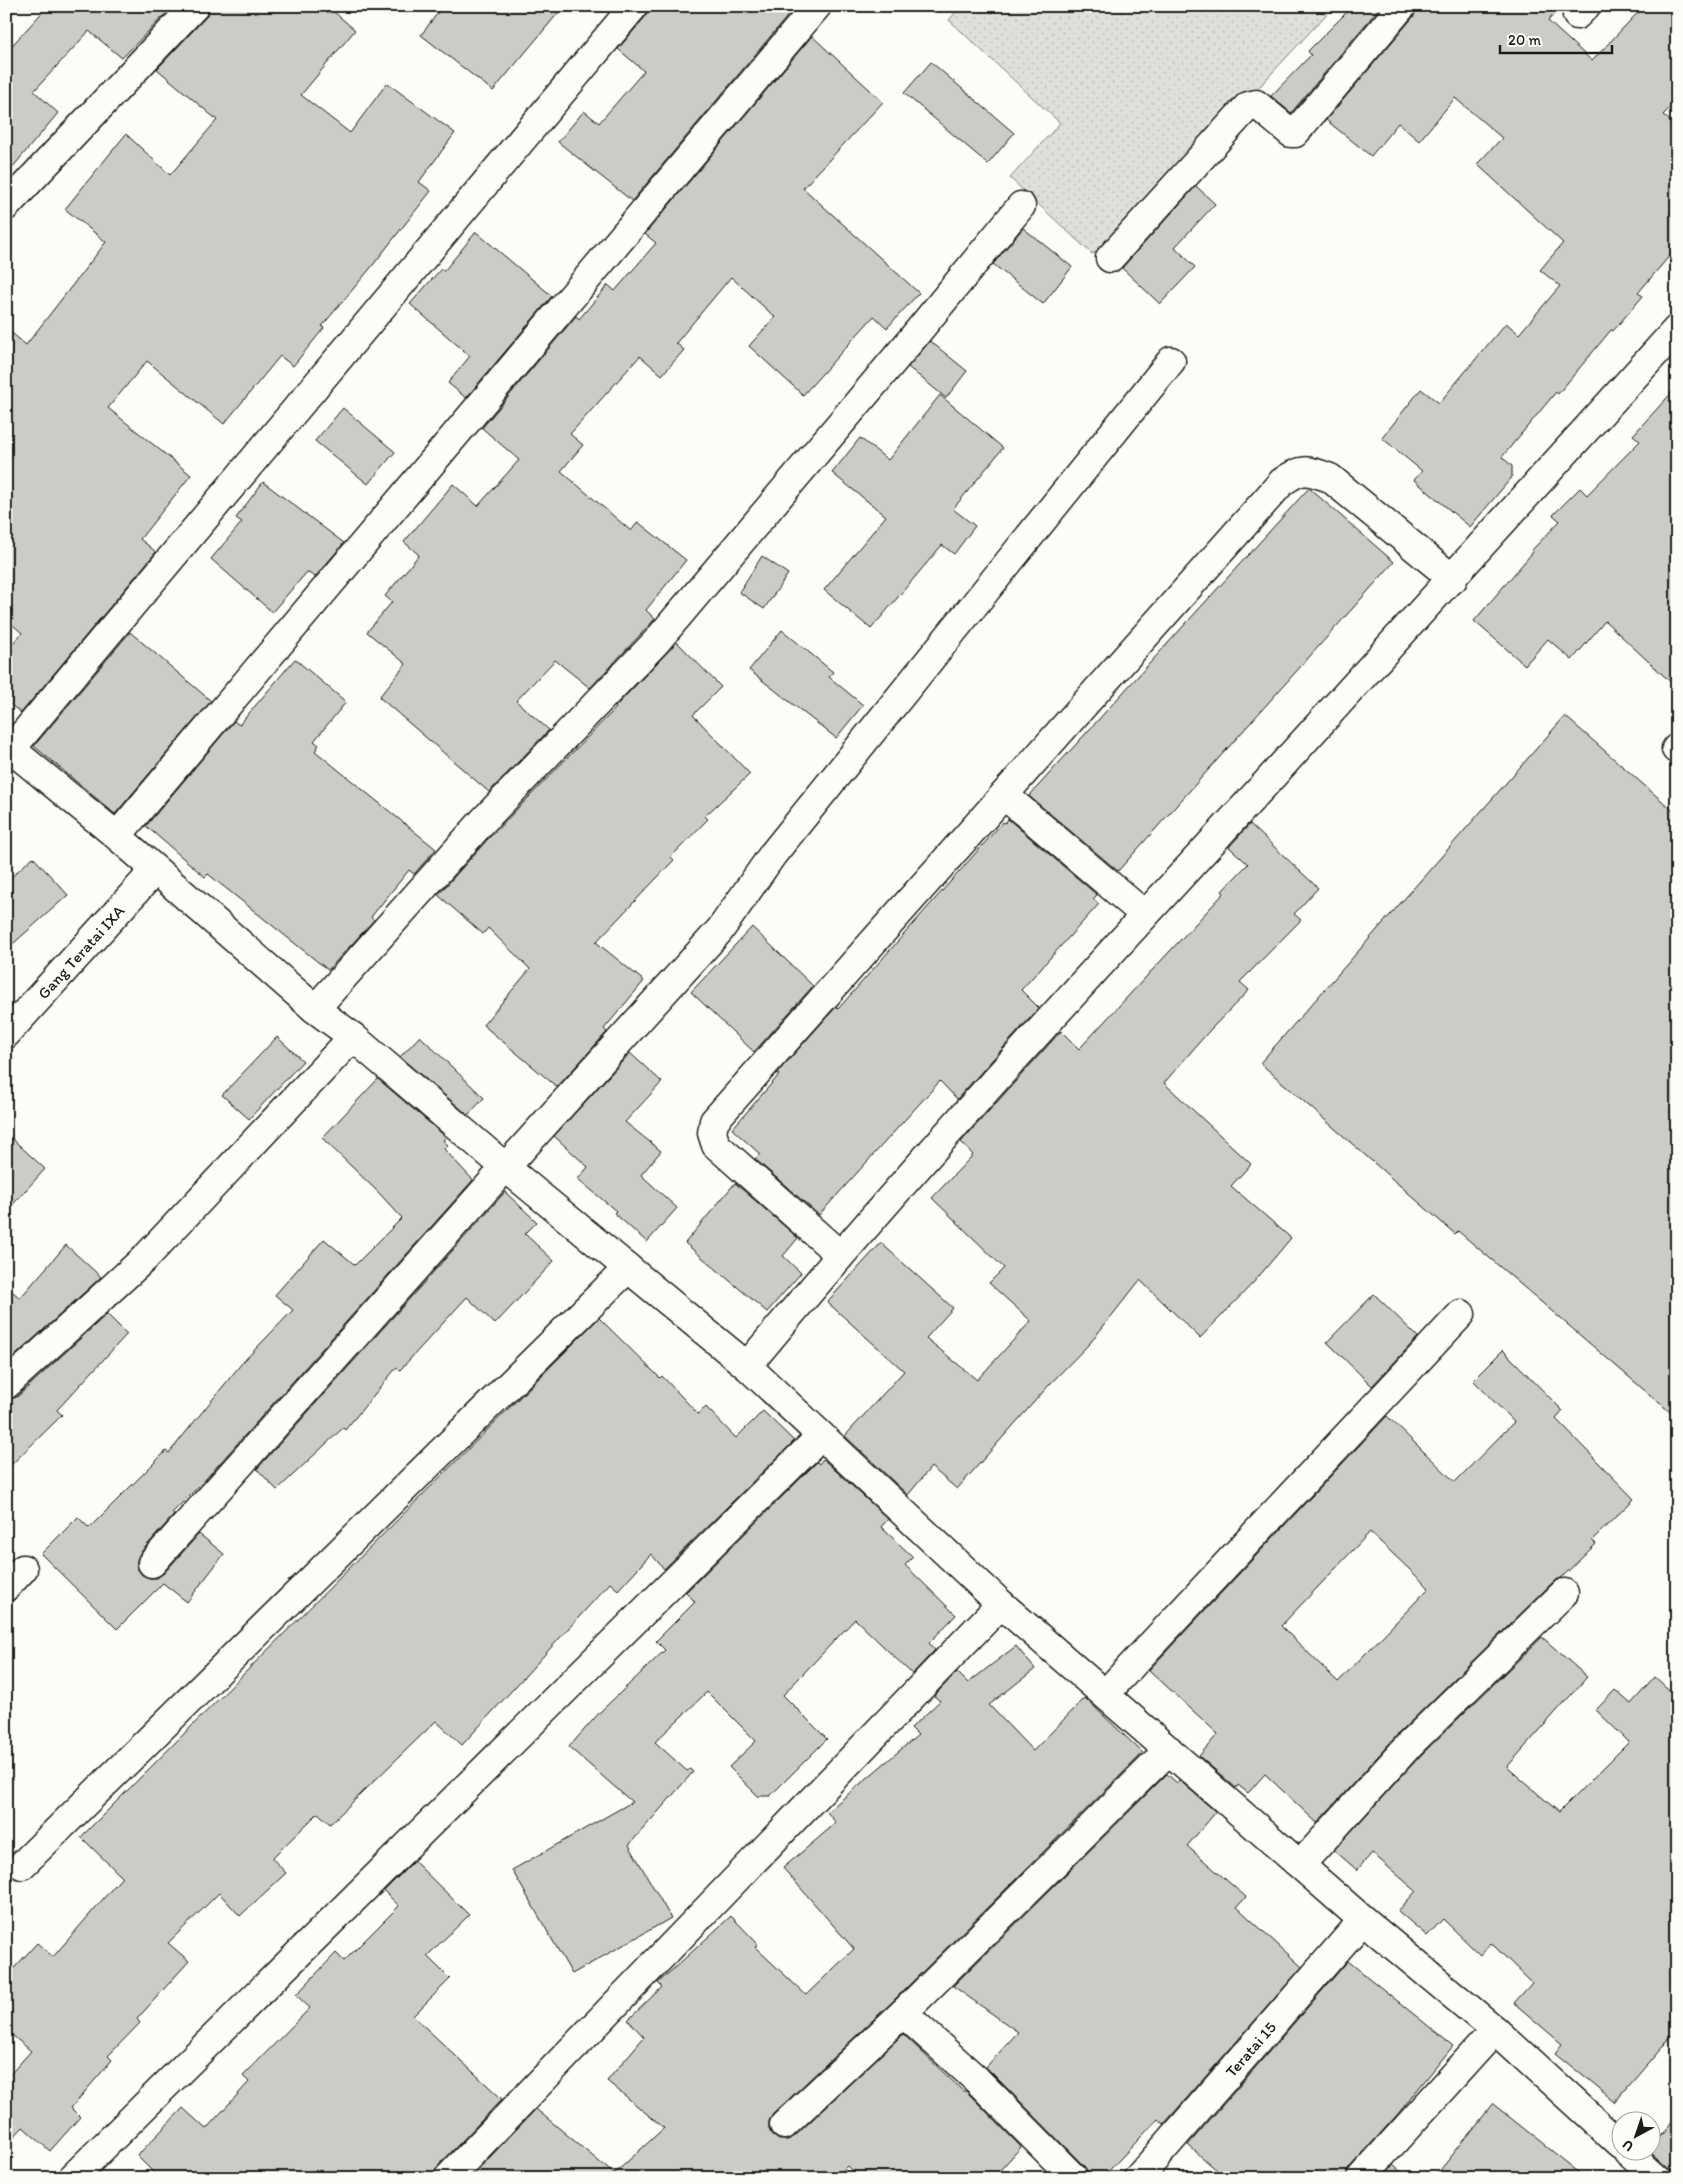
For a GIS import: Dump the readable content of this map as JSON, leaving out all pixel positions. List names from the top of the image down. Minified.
{"streets":{"street":["Gang Teratai IXA","Teratai 15"]},"scale_bar":"20 m","north":"bottom left"}
